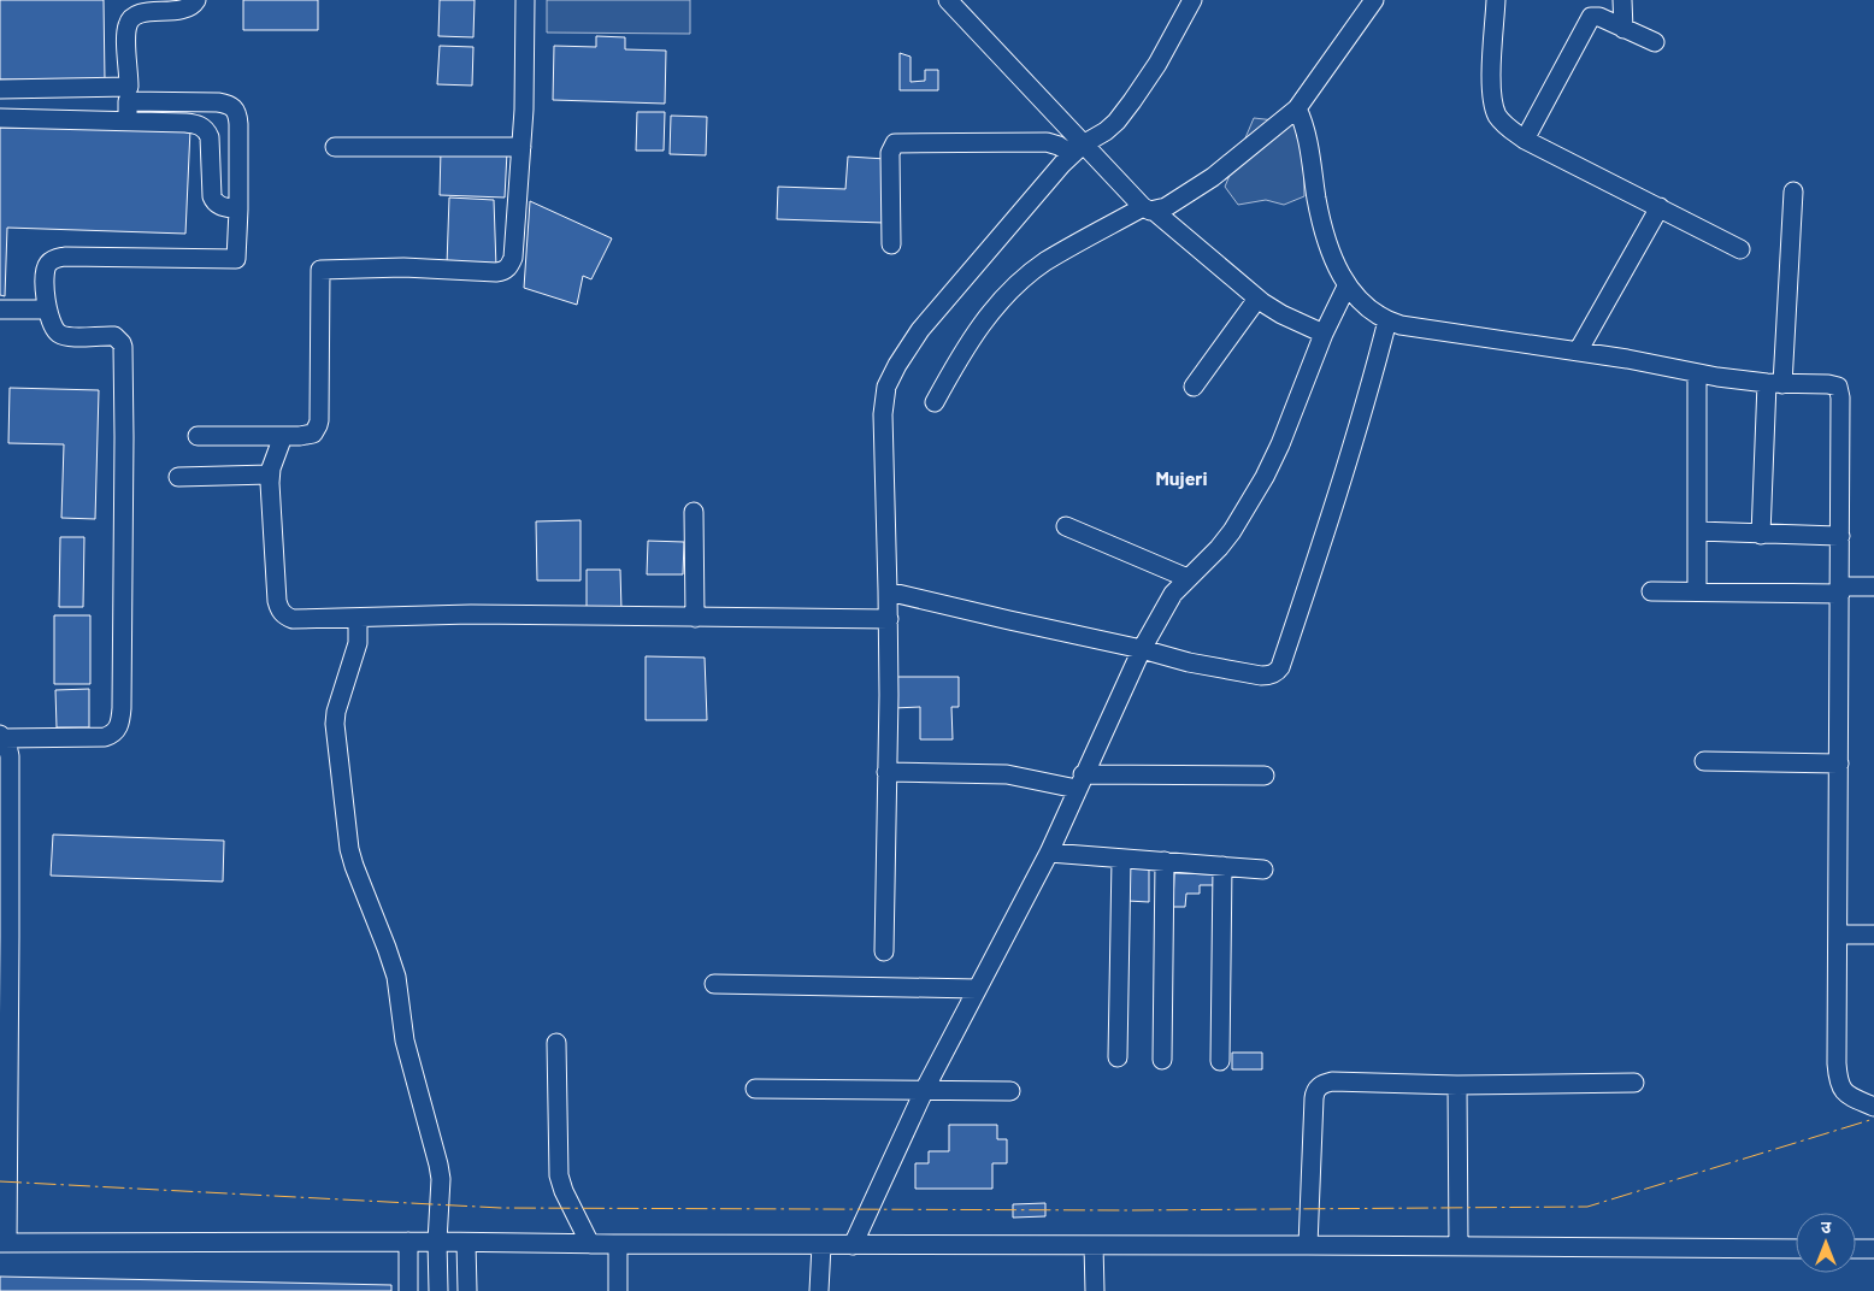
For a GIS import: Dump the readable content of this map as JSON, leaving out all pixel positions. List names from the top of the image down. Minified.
{"districts":["Mujeri"],"north":"top"}
